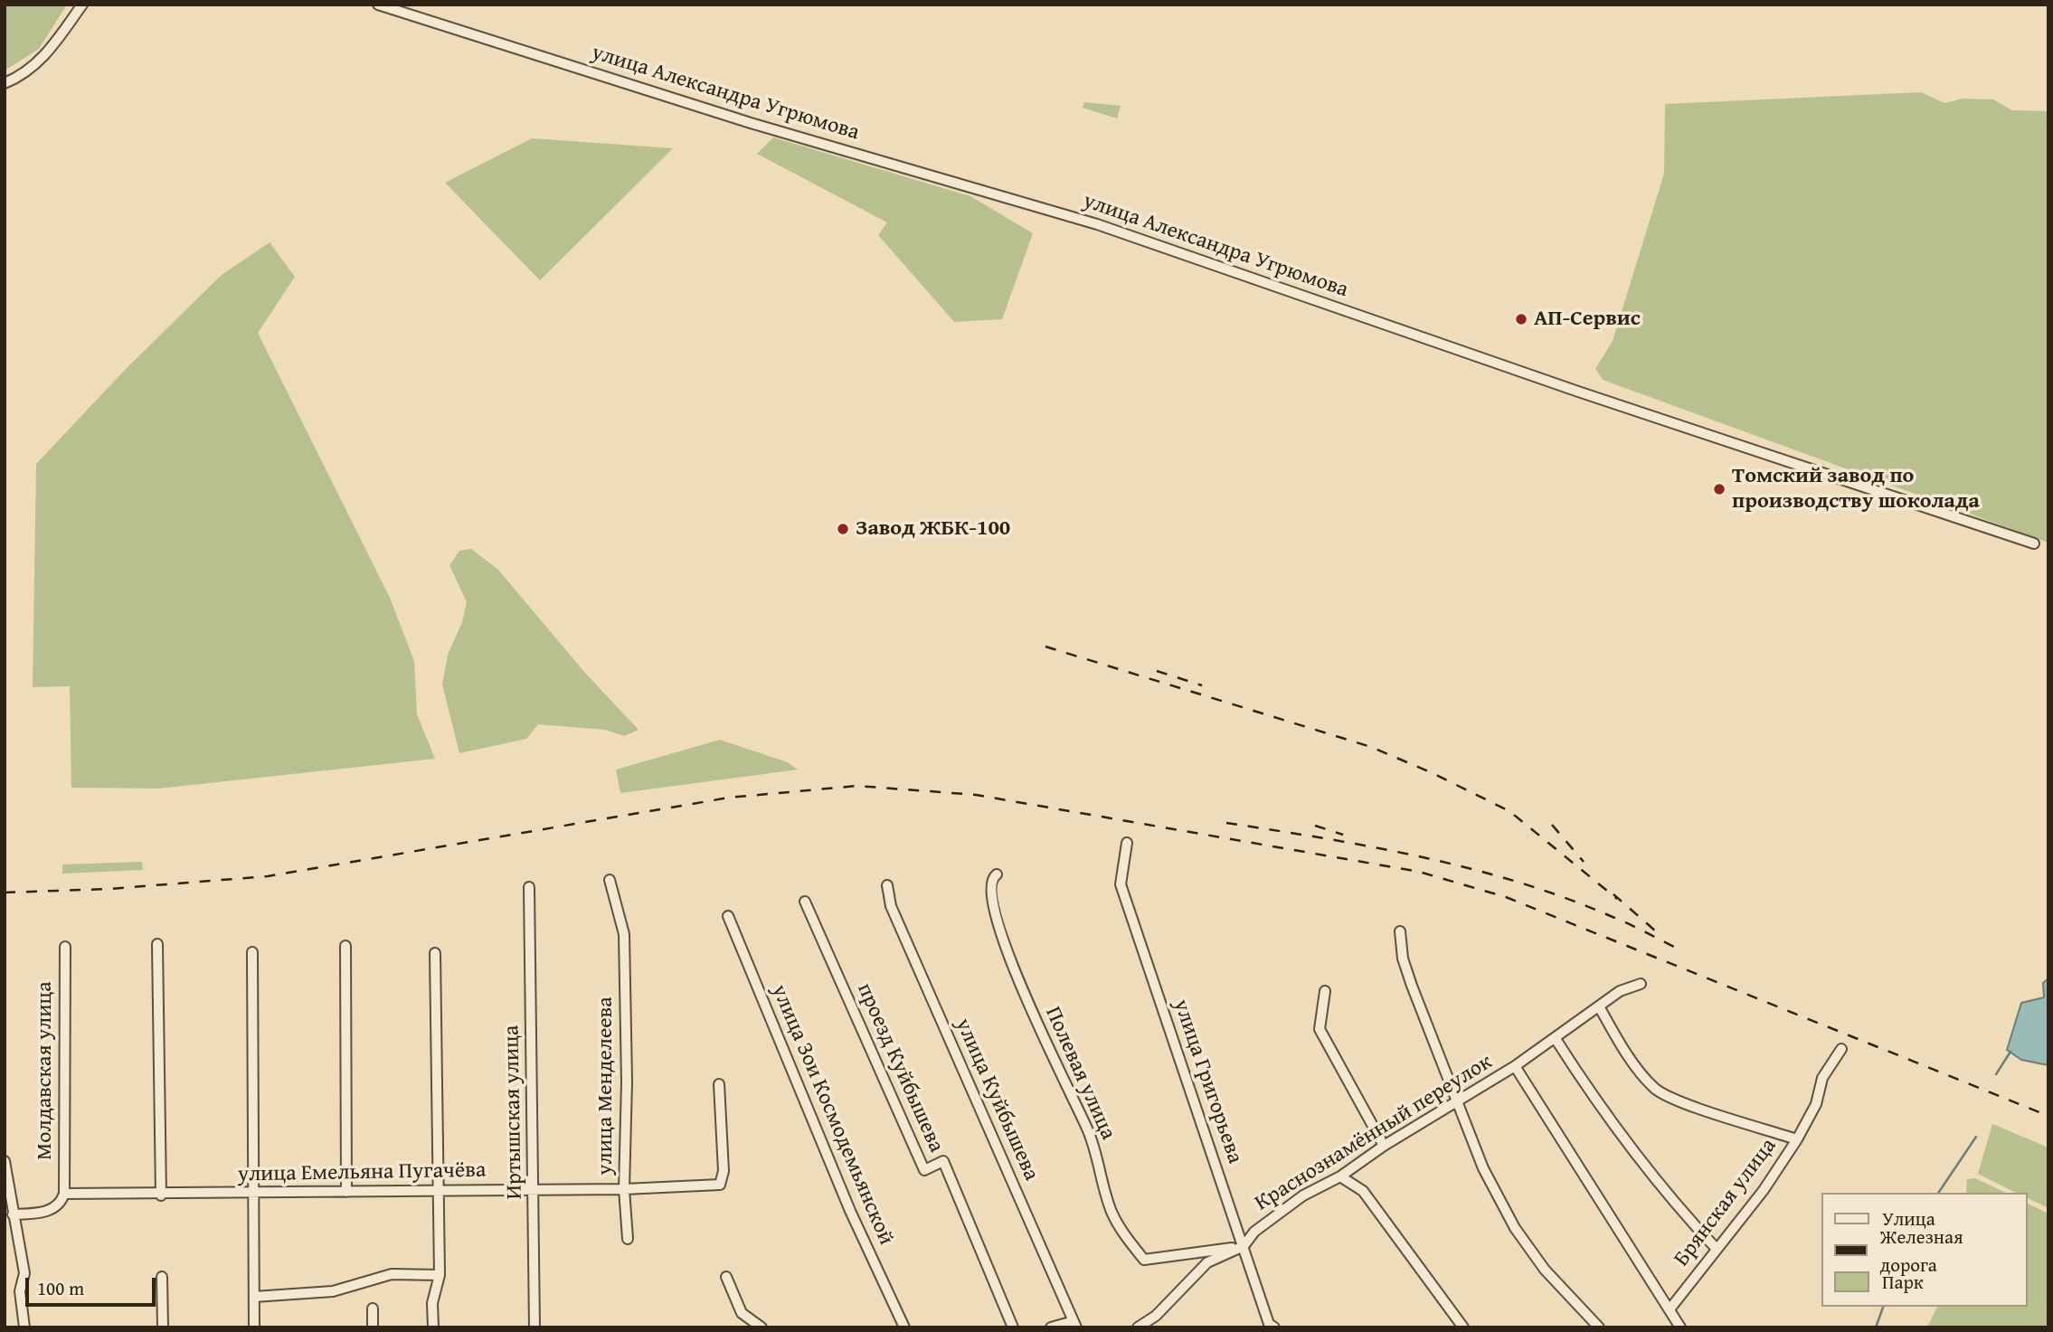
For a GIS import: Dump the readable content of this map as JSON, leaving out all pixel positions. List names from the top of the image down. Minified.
{"streets":{"street":["улица Александра Угрюмова","проезд Куйбышева","Молдавская улица","Полевая улица","улица Григорьева","улица Менделеева","улица Куйбышева","Иртышская улица","улица Зои Космодемьянской","Краснознамённый переулок","улица Емельяна Пугачёва","Брянская улица"]},"crossings":[["Молдавская улица","улица Емельяна Пугачёва"],["Полевая улица","улица Григорьева"],["Полевая улица","Краснознамённый переулок"],["улица Григорьева","Краснознамённый переулок"],["улица Менделеева","улица Емельяна Пугачёва"],["Иртышская улица","улица Емельяна Пугачёва"]],"places":["АП-Сервис","Томский завод по производству шоколада","Завод ЖБК-100"],"legend":["Улица","Железная дорога","Парк"],"scale_bar":"100 m"}
